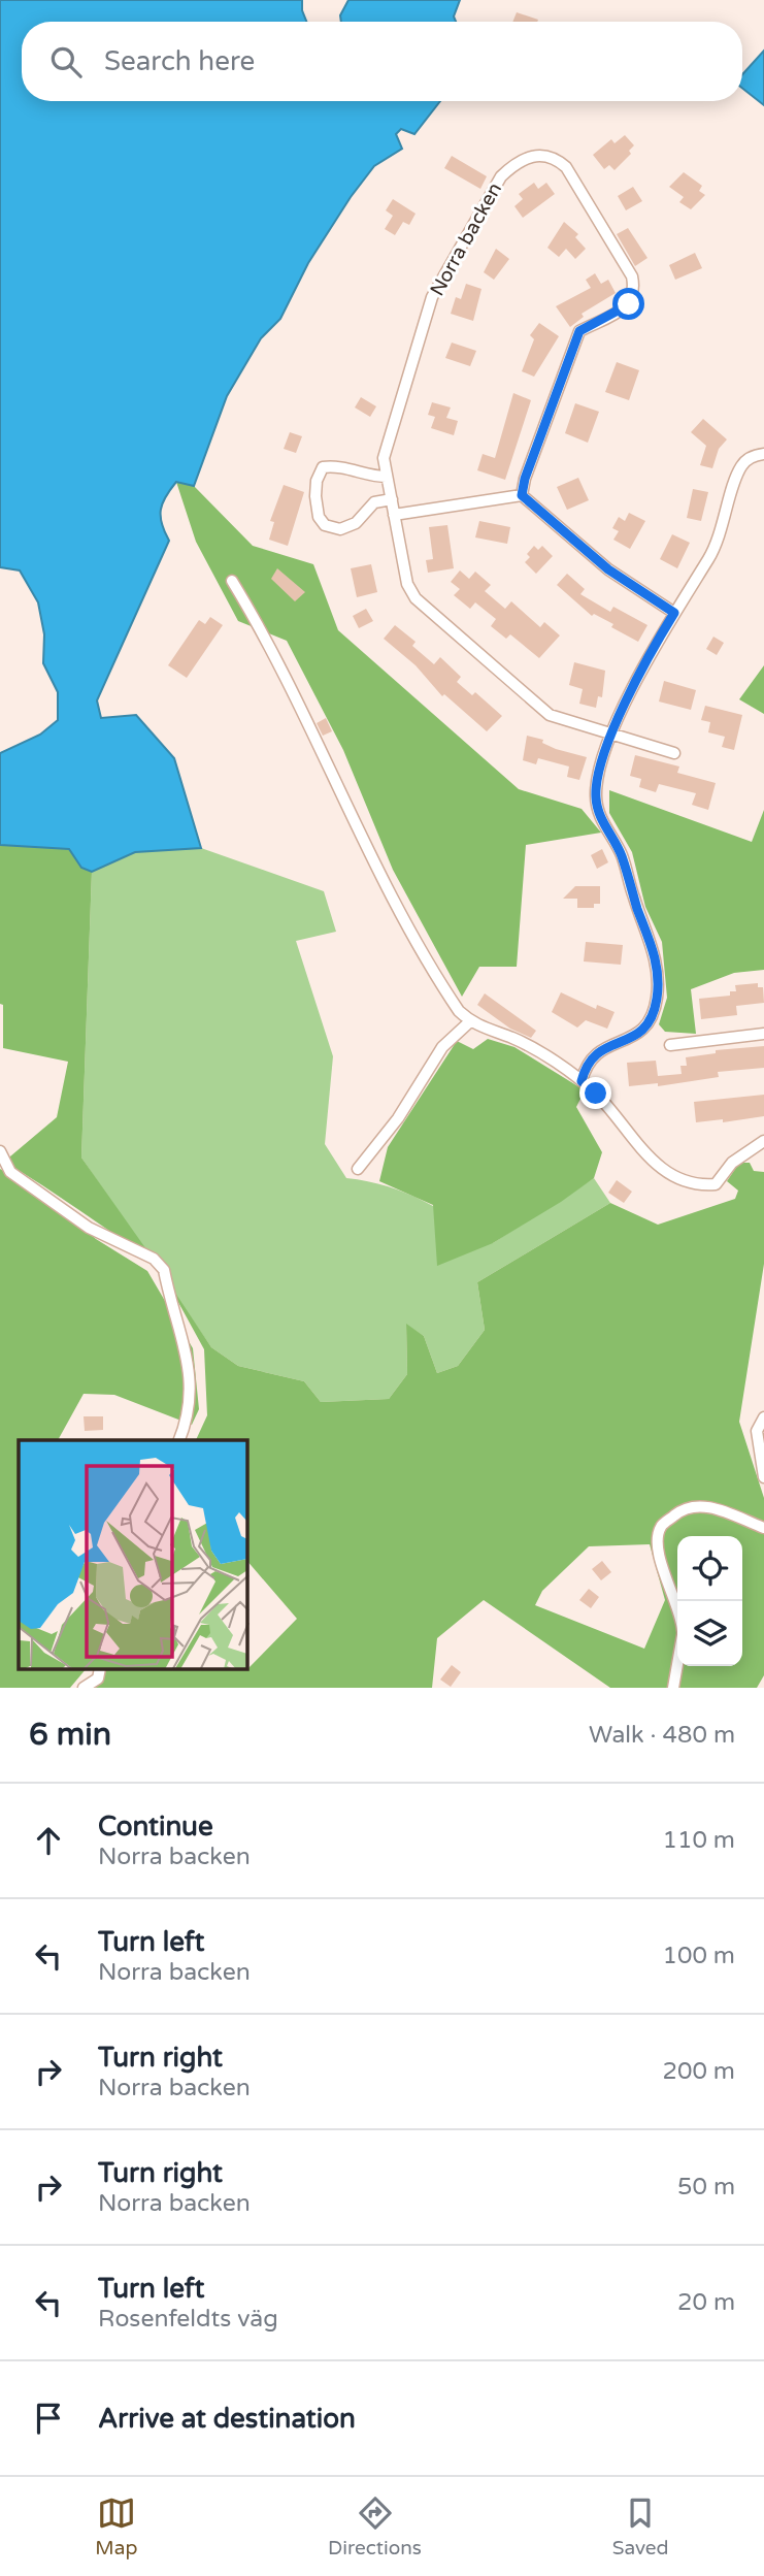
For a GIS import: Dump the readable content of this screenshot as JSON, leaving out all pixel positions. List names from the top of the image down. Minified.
{"streets":{"street":["Norra backen"]},"page":{"search":"Search here","heading":["6 min","Walk · 480 m"],"list":[["Continue","Norra backen","110 m"],["Turn left","Norra backen","100 m"],["Turn right","Norra backen","200 m"],["Turn right","Norra backen","50 m"],["Turn left","Rosenfeldts väg","20 m"],"Arrive at destination"],"nav":["Map","Directions","Saved"]}}
